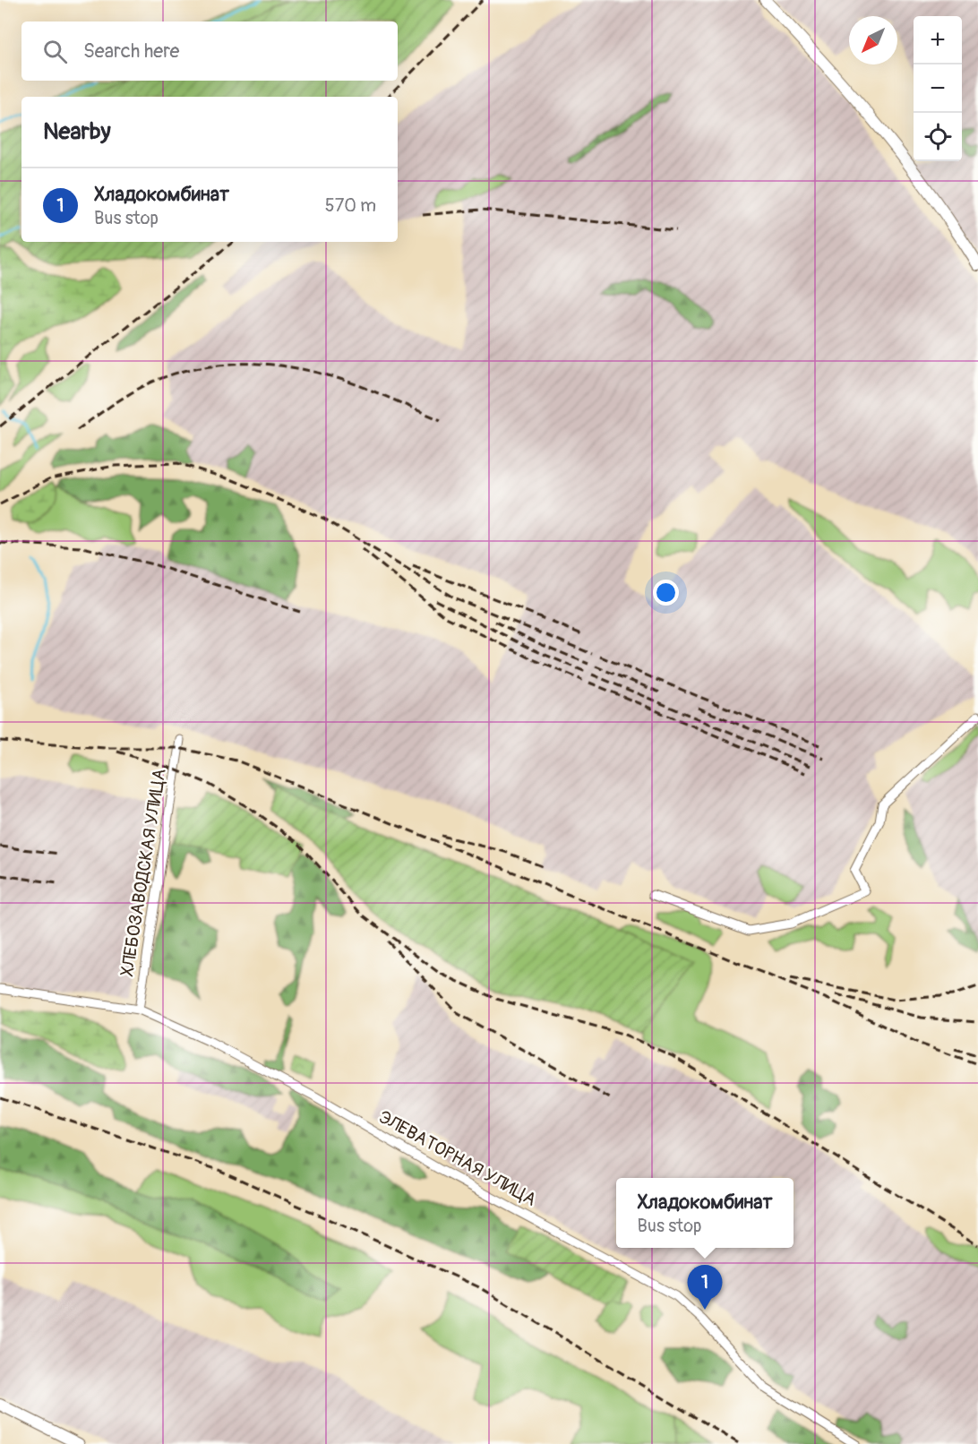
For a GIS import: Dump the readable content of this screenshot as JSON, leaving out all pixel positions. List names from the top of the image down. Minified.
{"streets":{"street":["ХЛЕБОЗАВОДСКАЯ УЛИЦА","ЭЛЕВАТОРНАЯ УЛИЦА"]},"crossings":[["ХЛЕБОЗАВОДСКАЯ УЛИЦА","ЭЛЕВАТОРНАЯ УЛИЦА"]],"north":"bottom left","page":{"map_buttons":["+","−"],"search":"Search here","heading":"Nearby","list":[{"mark":"1","name":"Хладокомбинат","note":"Bus stop","value":"570 m"}],"popup":["Хладокомбинат","Bus stop"],"pins":"1"}}
